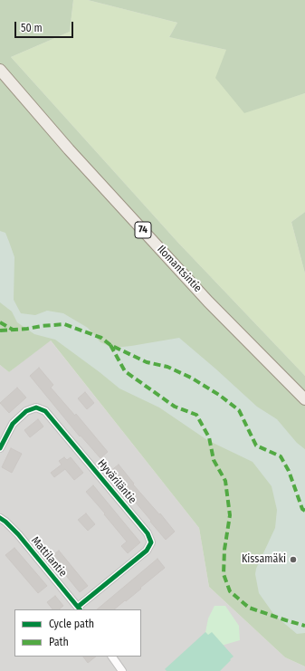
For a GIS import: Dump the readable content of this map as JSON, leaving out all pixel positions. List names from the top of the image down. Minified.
{"streets":{"main road":["74","Ilomantsintie"],"street":["Hyväriläntie","Mattilantie"]},"crossings":[["Hyväriläntie","Mattilantie"]],"places":["Kissamäki"],"legend":["Cycle path","Path"],"scale_bar":"50 m"}
